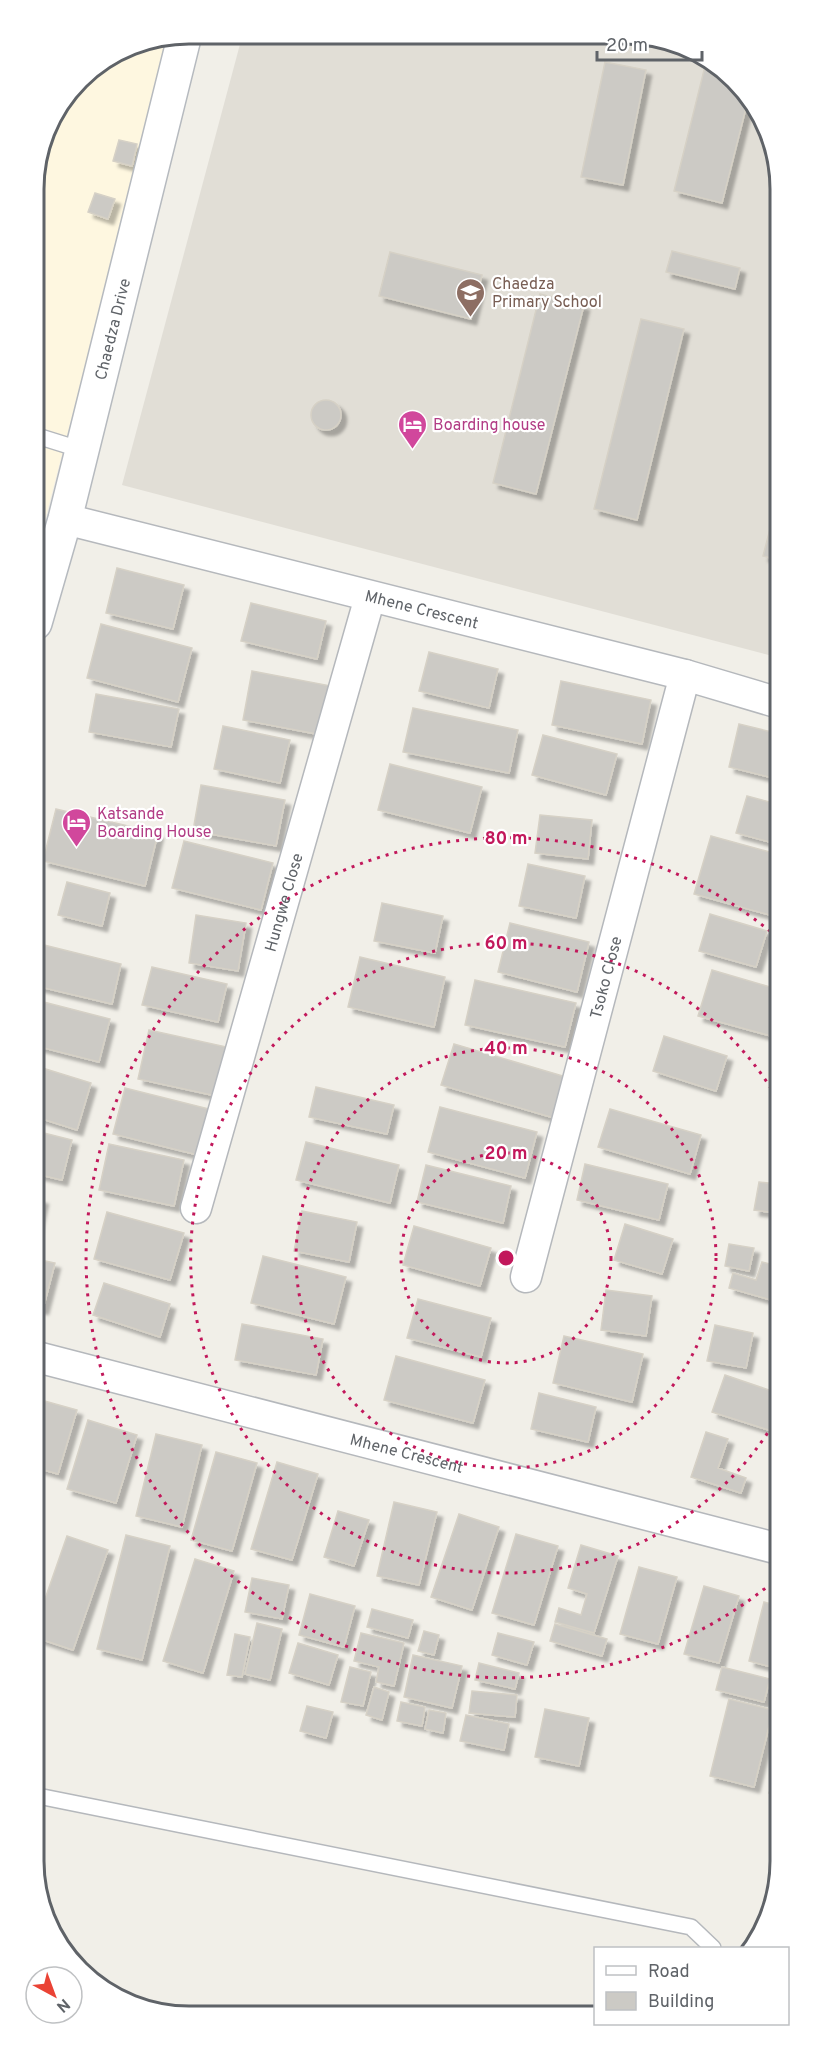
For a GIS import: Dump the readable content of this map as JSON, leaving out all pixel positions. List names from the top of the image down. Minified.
{"streets":{"street":["Chaedza Drive","Mhene Crescent","Hungwe Close","Tsoko Close"]},"crossings":[["Chaedza Drive","Mhene Crescent"],["Mhene Crescent","Hungwe Close"],["Mhene Crescent","Tsoko Close"]],"places":{"school or university":["Chaedza Primary School"],"hotel":["Boarding house","Katsande Boarding House"]},"legend":["Road","Building"],"scale_bar":"20 m","north":"bottom right","rings":["80 m","60 m","40 m","20 m"]}
